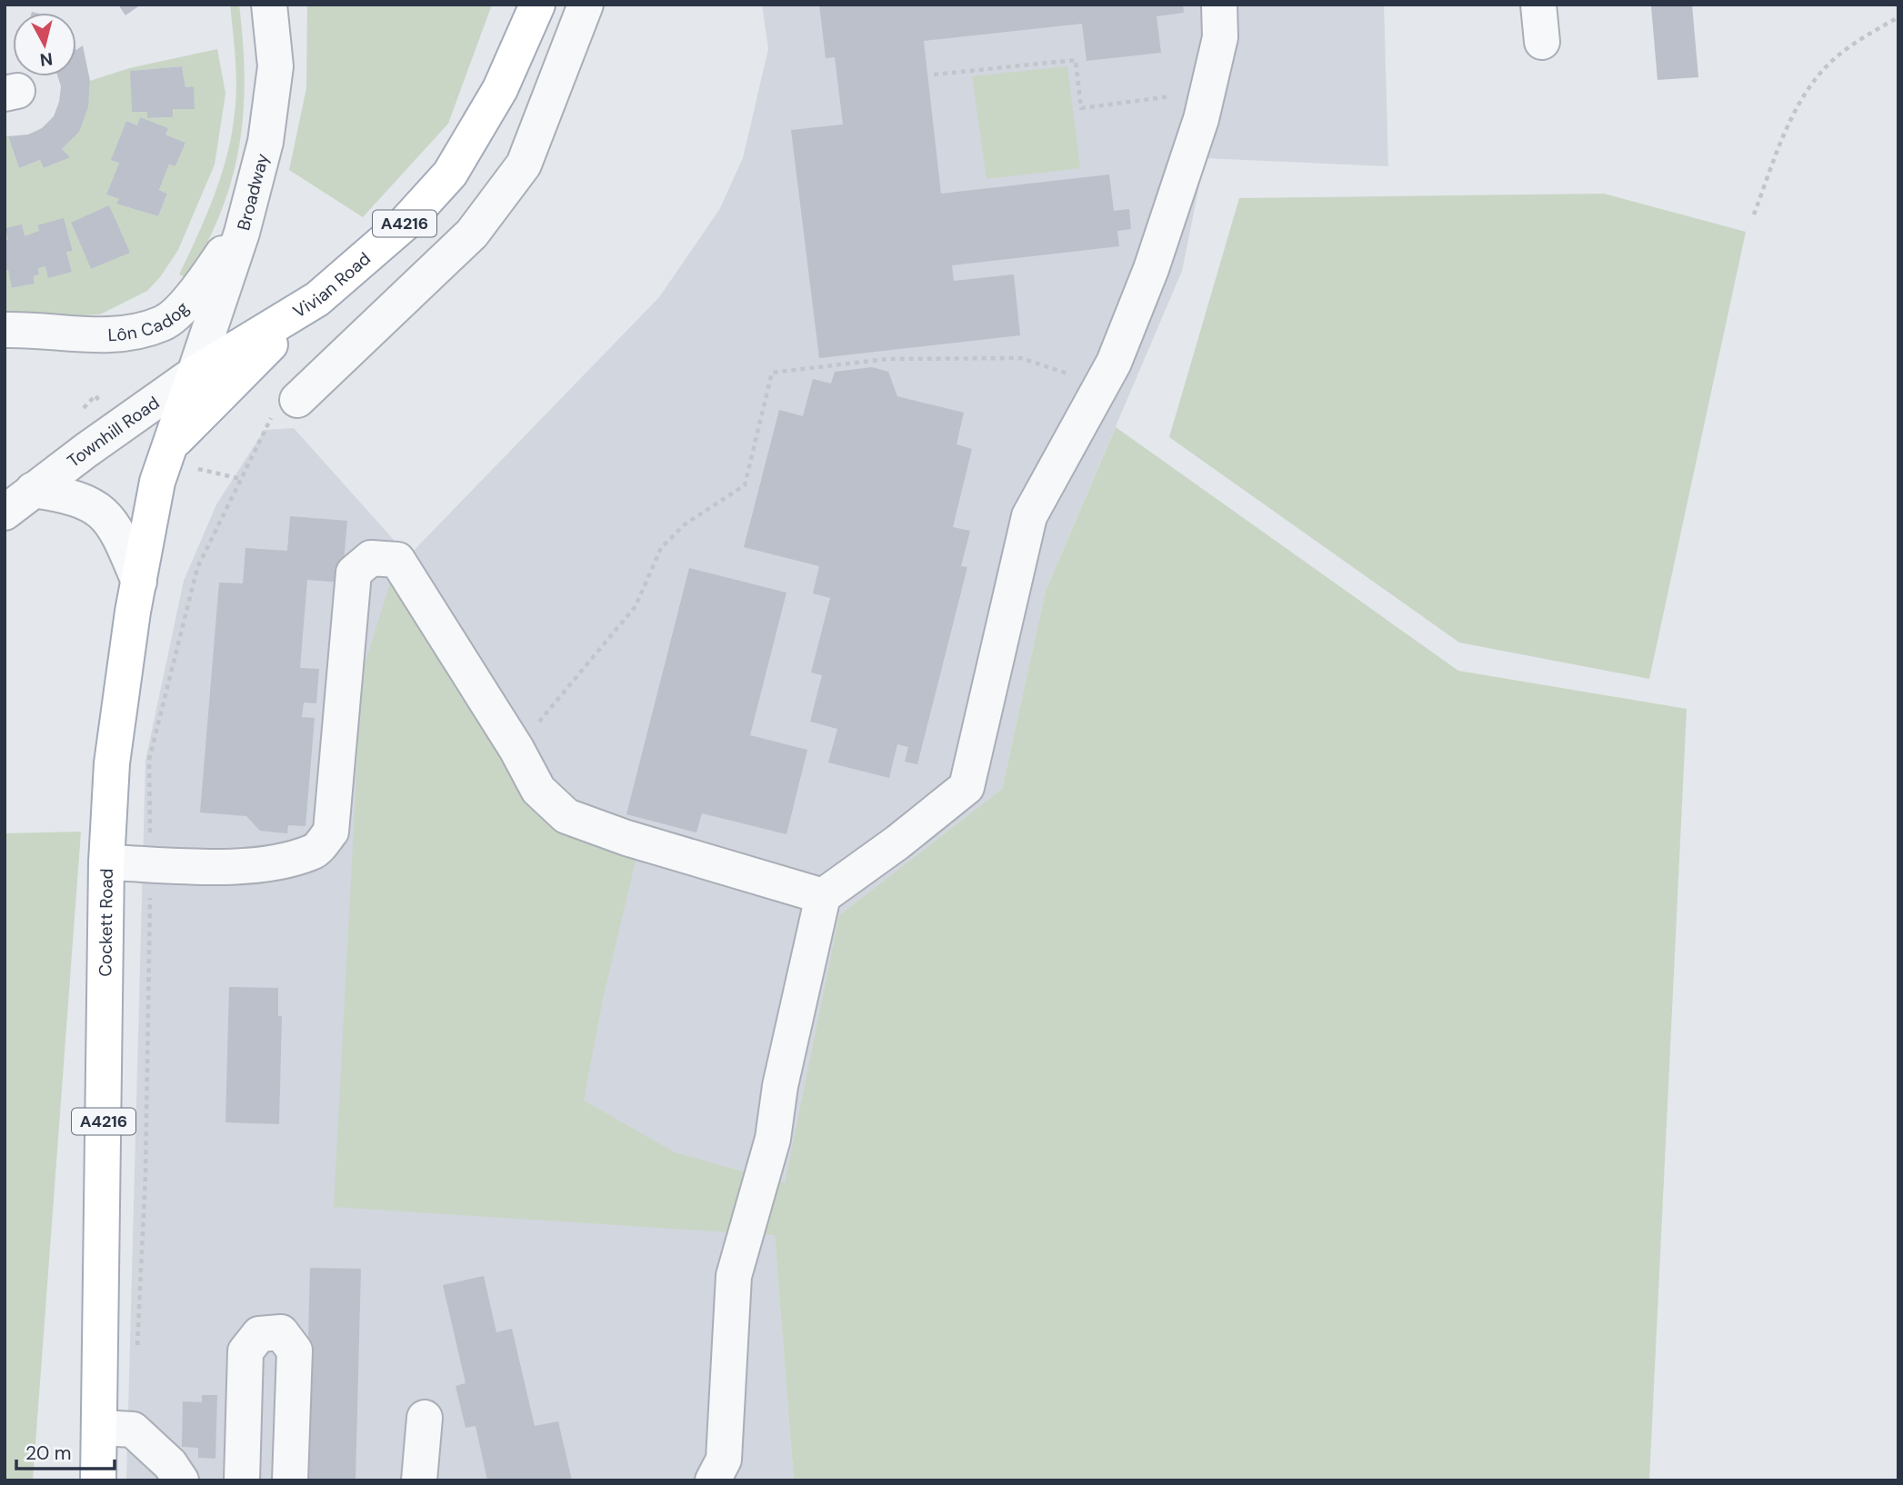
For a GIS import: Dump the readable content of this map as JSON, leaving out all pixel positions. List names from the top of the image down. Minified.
{"streets":{"main road":["A4216","Vivian Road","Cockett Road"],"street":["Broadway","Lôn Cadog","Townhill Road"]},"crossings":[["Broadway","Vivian Road"],["Broadway","Lôn Cadog"],["Broadway","Townhill Road"],["Broadway","Cockett Road"],["A4216","Vivian Road"],["A4216","Cockett Road"],["Vivian Road","Townhill Road"],["Vivian Road","Cockett Road"],["Townhill Road","Cockett Road"]],"scale_bar":"20 m","north":"bottom"}
